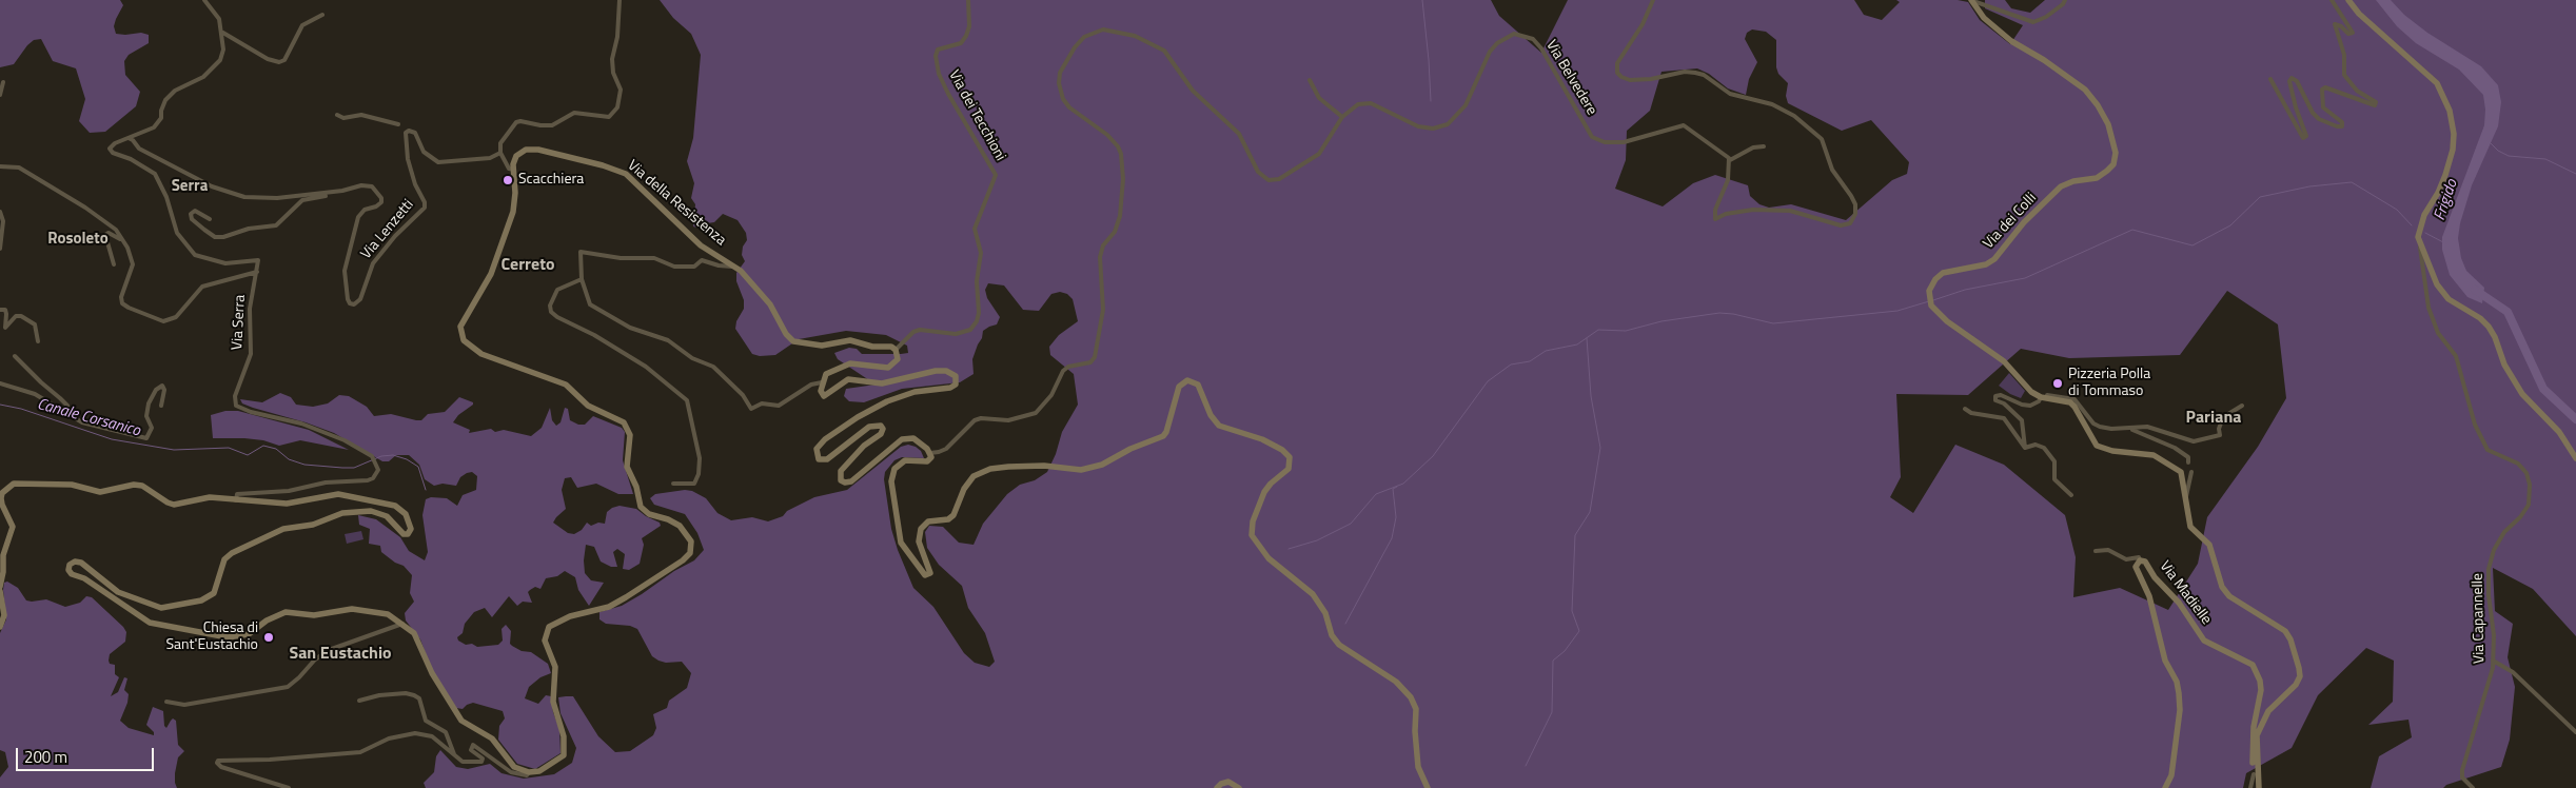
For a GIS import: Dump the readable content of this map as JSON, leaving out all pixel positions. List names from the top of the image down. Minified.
{"streets":{"street":["Via Belvedere","Via dei Tecchioni","Via della Resistenza","Via dei Colli","Via Lenzetti","Via Serra","Via Madielle","Via Capannelle"]},"crossings":[["Via dei Tecchioni","Via della Resistenza"],["Via dei Colli","Via Madielle"]],"districts":["Serra","Rosoleto","Cerreto","Pariana","San Eustachio"],"water":["Frigido","Canale Corsanico"],"places":["Scacchiera","Pizzeria Polla di Tommaso","Chiesa di Sant'Eustachio"],"scale_bar":"200 m"}
